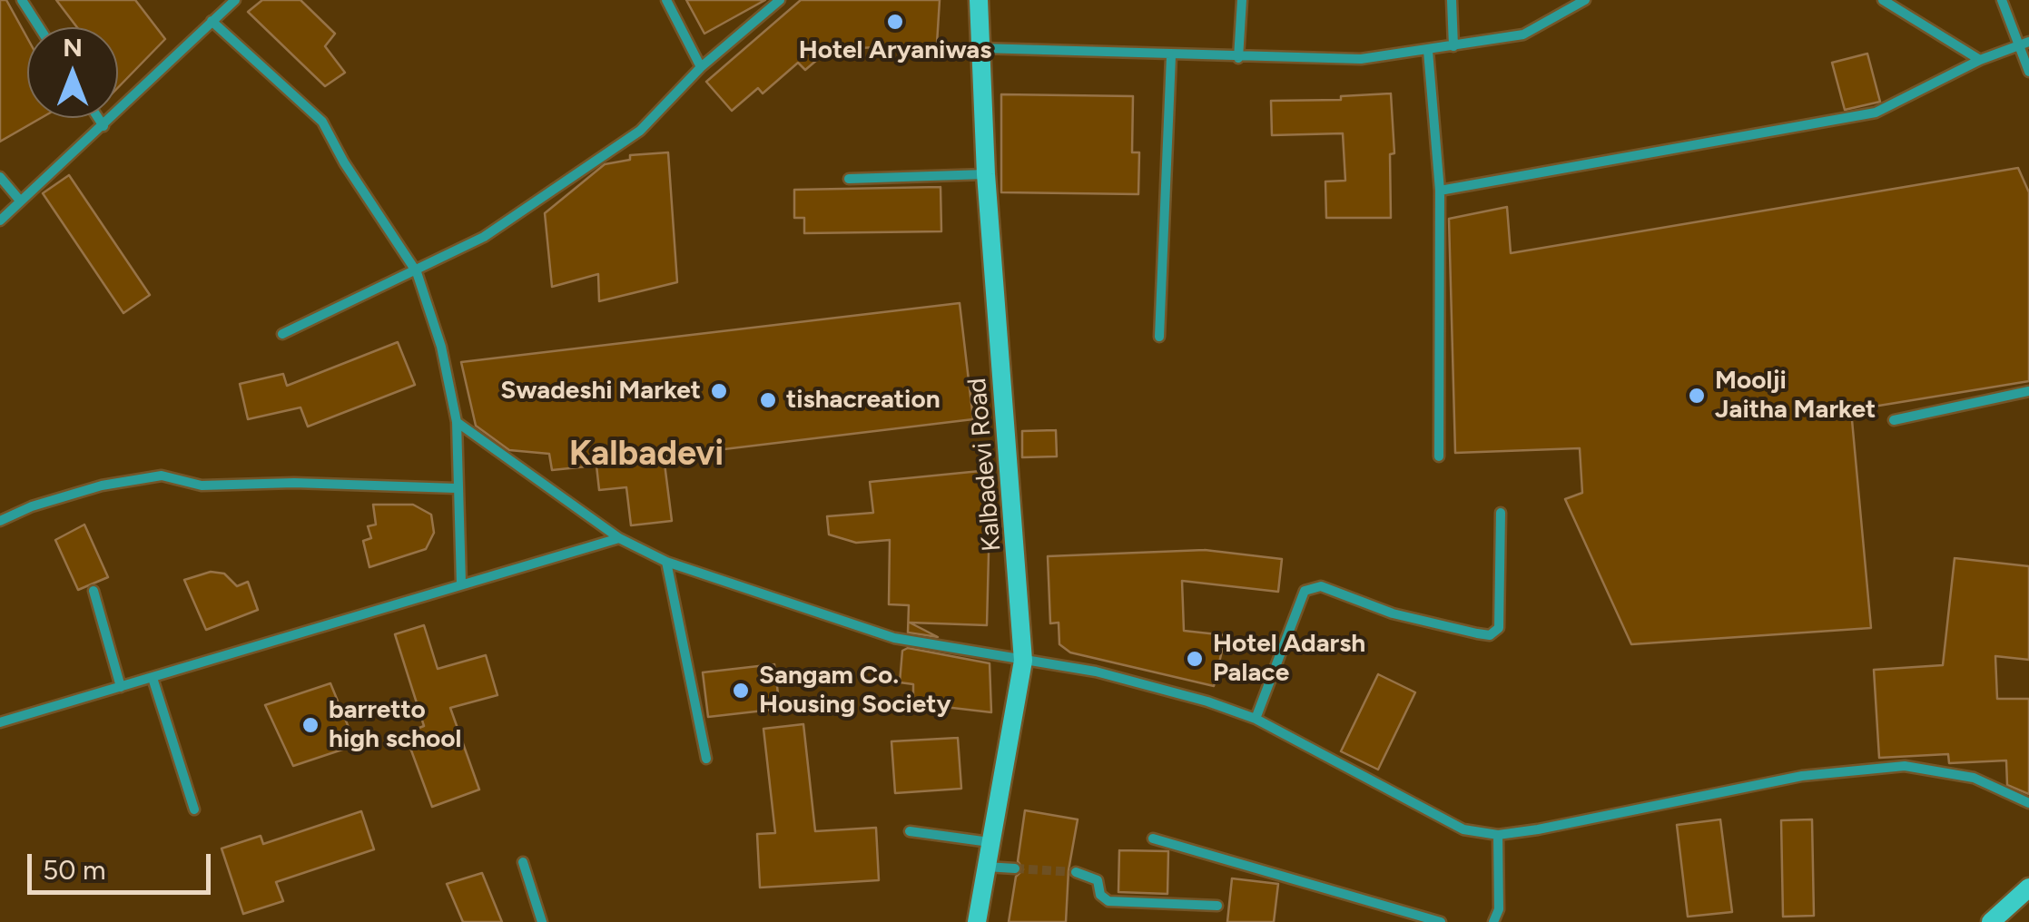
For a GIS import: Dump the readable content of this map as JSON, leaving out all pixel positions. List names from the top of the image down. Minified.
{"streets":{"main road":["Kalbadevi Road"]},"districts":["Kalbadevi"],"places":["Hotel Aryaniwas","Swadeshi Market","Moolji Jaitha Market","tishacreation","Hotel Adarsh Palace","Sangam Co. Housing Society","barretto high school"],"scale_bar":"50 m","north":"top"}
